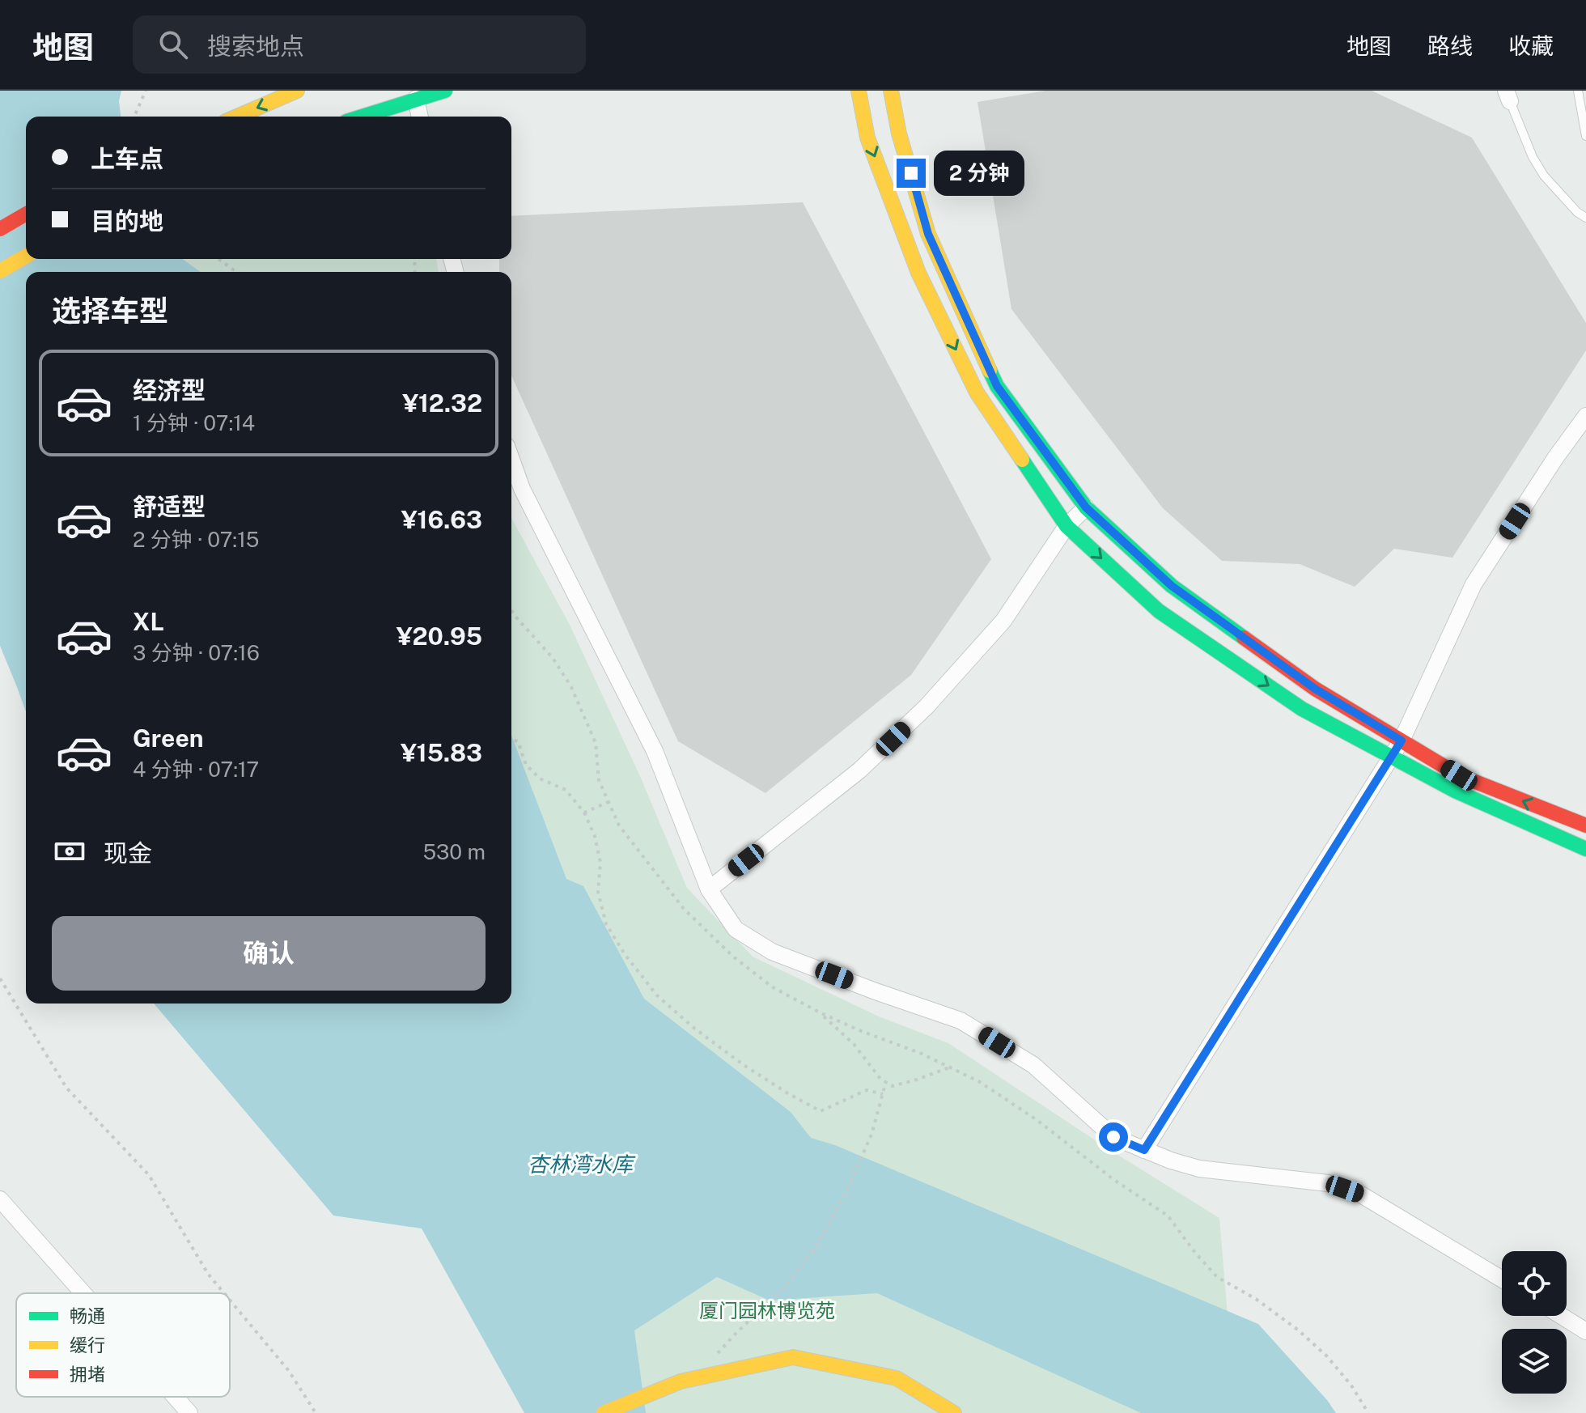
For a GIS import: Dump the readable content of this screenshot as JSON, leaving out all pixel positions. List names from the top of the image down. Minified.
{"water":["杏林湾水库"],"parks":["厦门园林博览苑"],"legend":["畅通","缓行","拥堵"],"page":{"header":"地图","search":"搜索地点","nav":["地图","路线","收藏"],"banner":["上车点","目的地"],"bubble":"2 分钟","heading":"选择车型","list":[{"name":"经济型","note":"1 分钟 · 07:14","value":"¥12.32"},{"name":"舒适型","note":"2 分钟 · 07:15","value":"¥16.63"},{"name":"XL","note":"3 分钟 · 07:16","value":"¥20.95"},{"name":"Green","note":"4 分钟 · 07:17","value":"¥15.83"}],"pay":["现金","530 m"],"buttons":"确认"}}
